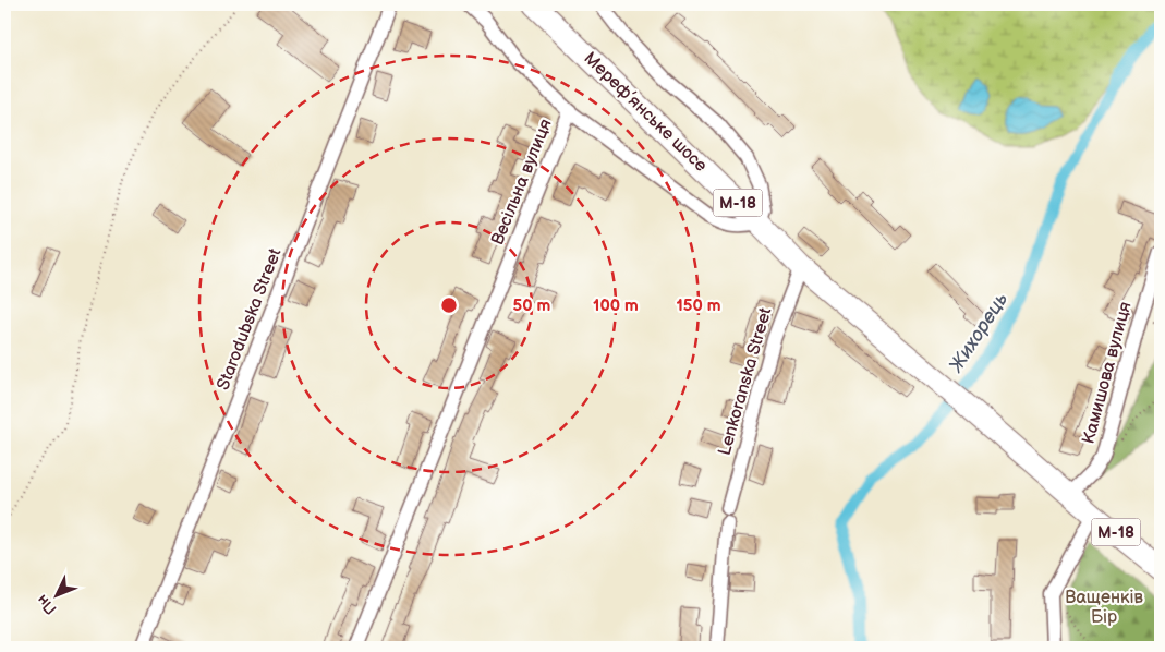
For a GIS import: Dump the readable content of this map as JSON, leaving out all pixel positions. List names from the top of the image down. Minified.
{"streets":{"highway":["Мереф’янське шосе","М-18"],"street":["Весільна вулиця","Starodubska Street","Камишова вулиця","Lenkoranska Street"]},"crossings":[["Мереф’янське шосе","Весільна вулиця"],["Мереф’янське шосе","М-18"],["Мереф’янське шосе","Камишова вулиця"],["Мереф’янське шосе","Lenkoranska Street"],["М-18","Камишова вулиця"]],"water":["Жихорець"],"parks":["Ващенків Бір"],"north":"bottom left","rings":["50 m","100 m","150 m"]}
